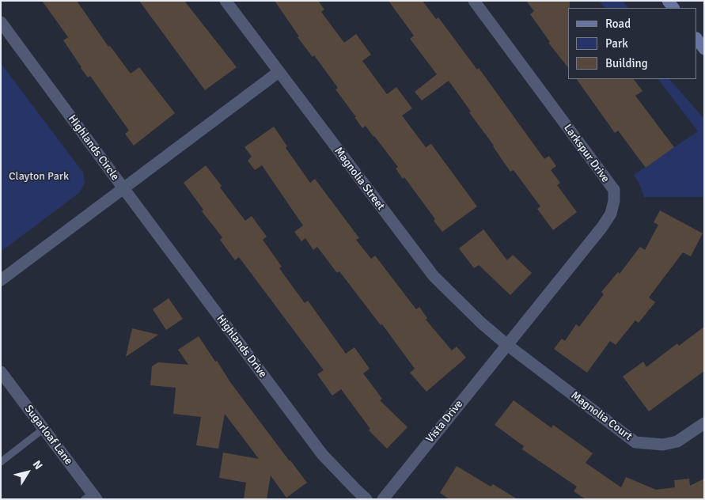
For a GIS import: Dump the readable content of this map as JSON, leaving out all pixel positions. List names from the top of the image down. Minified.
{"streets":{"street":["Highlands Circle","Larkspur Drive","Magnolia Street","Highlands Drive","Magnolia Court","Vista Drive","Sugarloaf Lane"]},"crossings":[["Highlands Circle","Highlands Drive"],["Larkspur Drive","Magnolia Street"],["Larkspur Drive","Magnolia Court"],["Larkspur Drive","Vista Drive"],["Magnolia Street","Magnolia Court"],["Magnolia Street","Vista Drive"],["Magnolia Court","Vista Drive"]],"parks":["Clayton Park"],"legend":["Road","Park","Building"],"north":"top right"}
